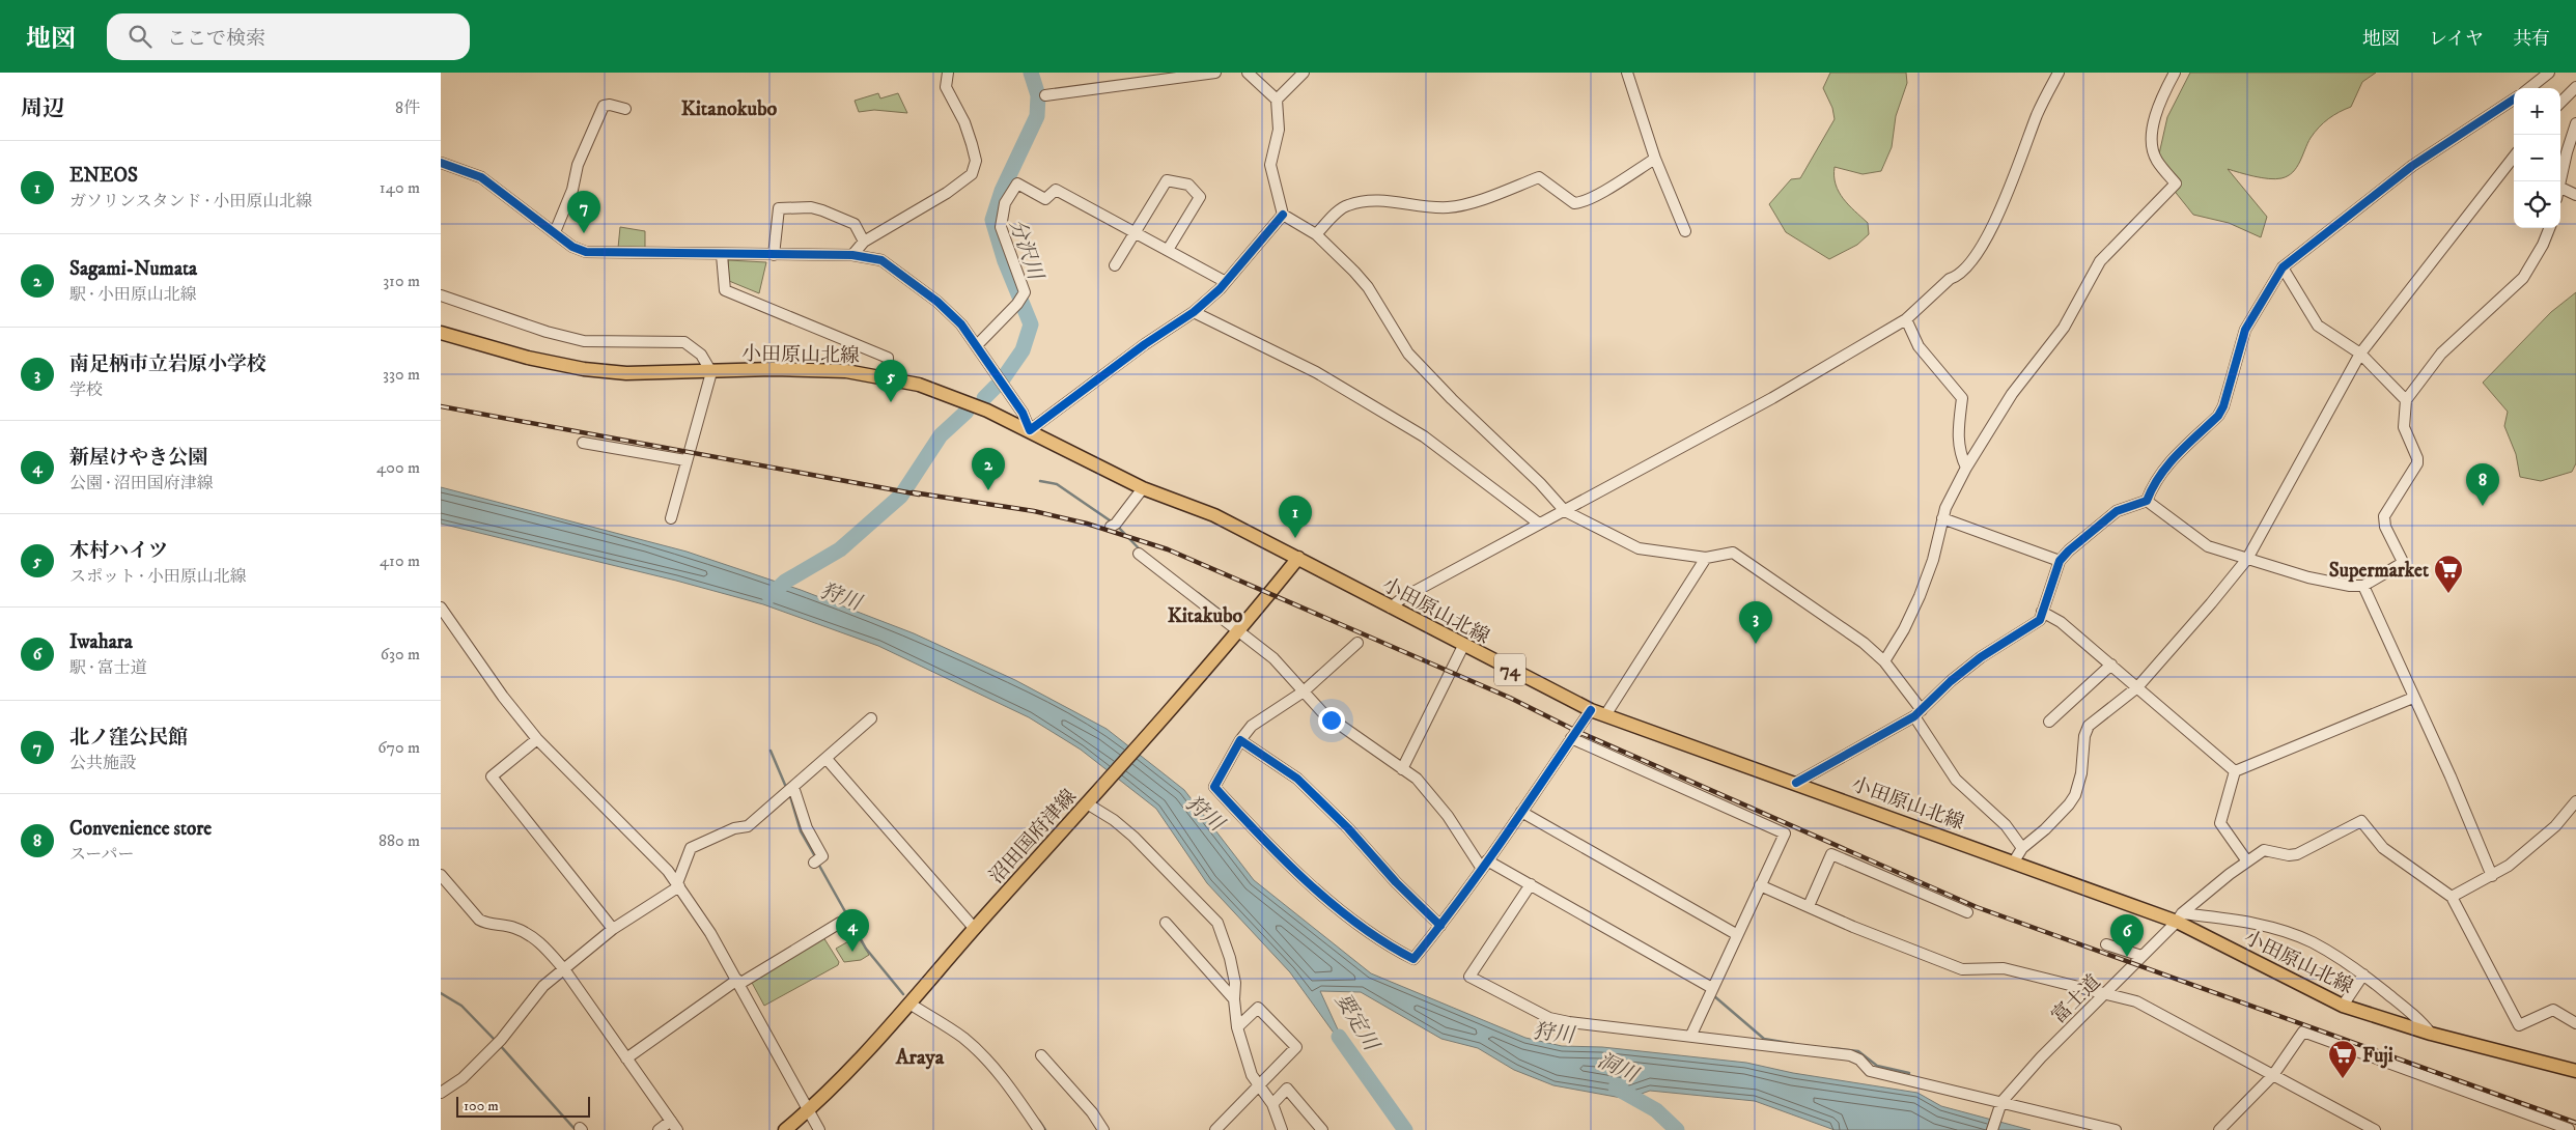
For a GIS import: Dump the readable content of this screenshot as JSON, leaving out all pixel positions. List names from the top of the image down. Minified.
{"streets":{"main road":["小田原山北線","74","沼田国府津線"],"street":["富士道"]},"crossings":[["小田原山北線","沼田国府津線"],["小田原山北線","富士道"]],"districts":["Kitanokubo","Kitakubo","Araya"],"water":["分沢川","狩川","要定川","洞川"],"places":{"supermarket":["Supermarket","Fuji"]},"scale_bar":"100 m","page":{"header":"地図","search":"ここで検索","nav":["地図","レイヤ","共有"],"heading":["周辺","8件"],"map_buttons":["+","−"],"list":[{"mark":"1","name":"ENEOS","note":"ガソリンスタンド · 小田原山北線","value":"140 m"},{"mark":"2","name":"Sagami-Numata","note":"駅 · 小田原山北線","value":"310 m"},{"mark":"3","name":"南足柄市立岩原小学校","note":"学校","value":"330 m"},{"mark":"4","name":"新屋けやき公園","note":"公園 · 沼田国府津線","value":"400 m"},{"mark":"5","name":"木村ハイツ","note":"スポット · 小田原山北線","value":"410 m"},{"mark":"6","name":"Iwahara","note":"駅 · 富士道","value":"630 m"},{"mark":"7","name":"北ノ窪公民館","note":"公共施設","value":"670 m"},{"mark":"8","name":"Convenience store","note":"スーパー","value":"880 m"}],"pins":["7","5","2","8","1","3","4","6"],"scale":"100 m"}}
